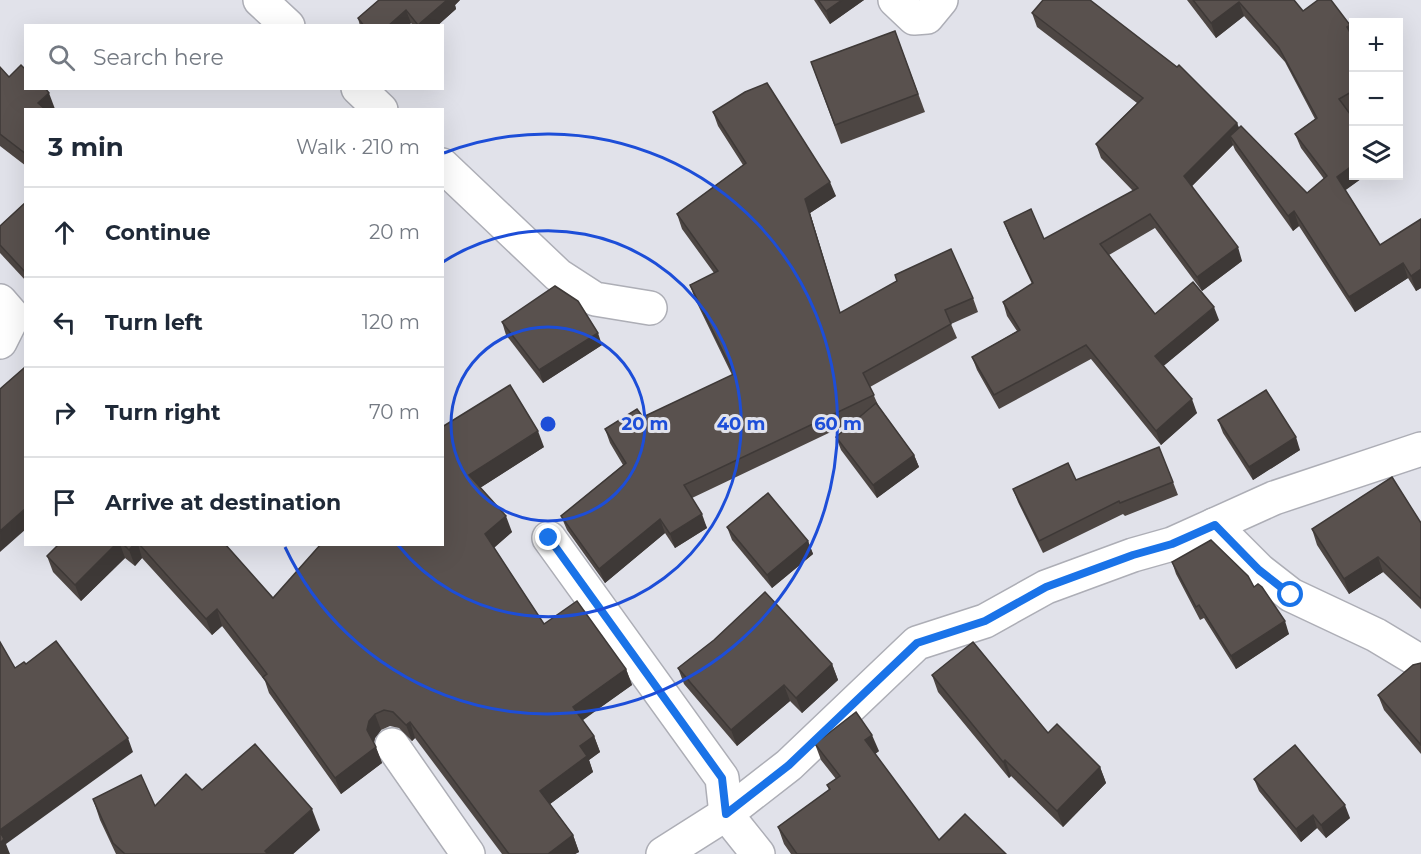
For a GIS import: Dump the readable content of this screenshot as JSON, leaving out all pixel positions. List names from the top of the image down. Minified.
{"page":{"map_buttons":["+","−"],"search":"Search here","heading":["3 min","Walk · 210 m"],"list":[["Continue","20 m"],["Turn left","120 m"],["Turn right","70 m"],"Arrive at destination"]},"rings":["20 m","40 m","60 m"]}
